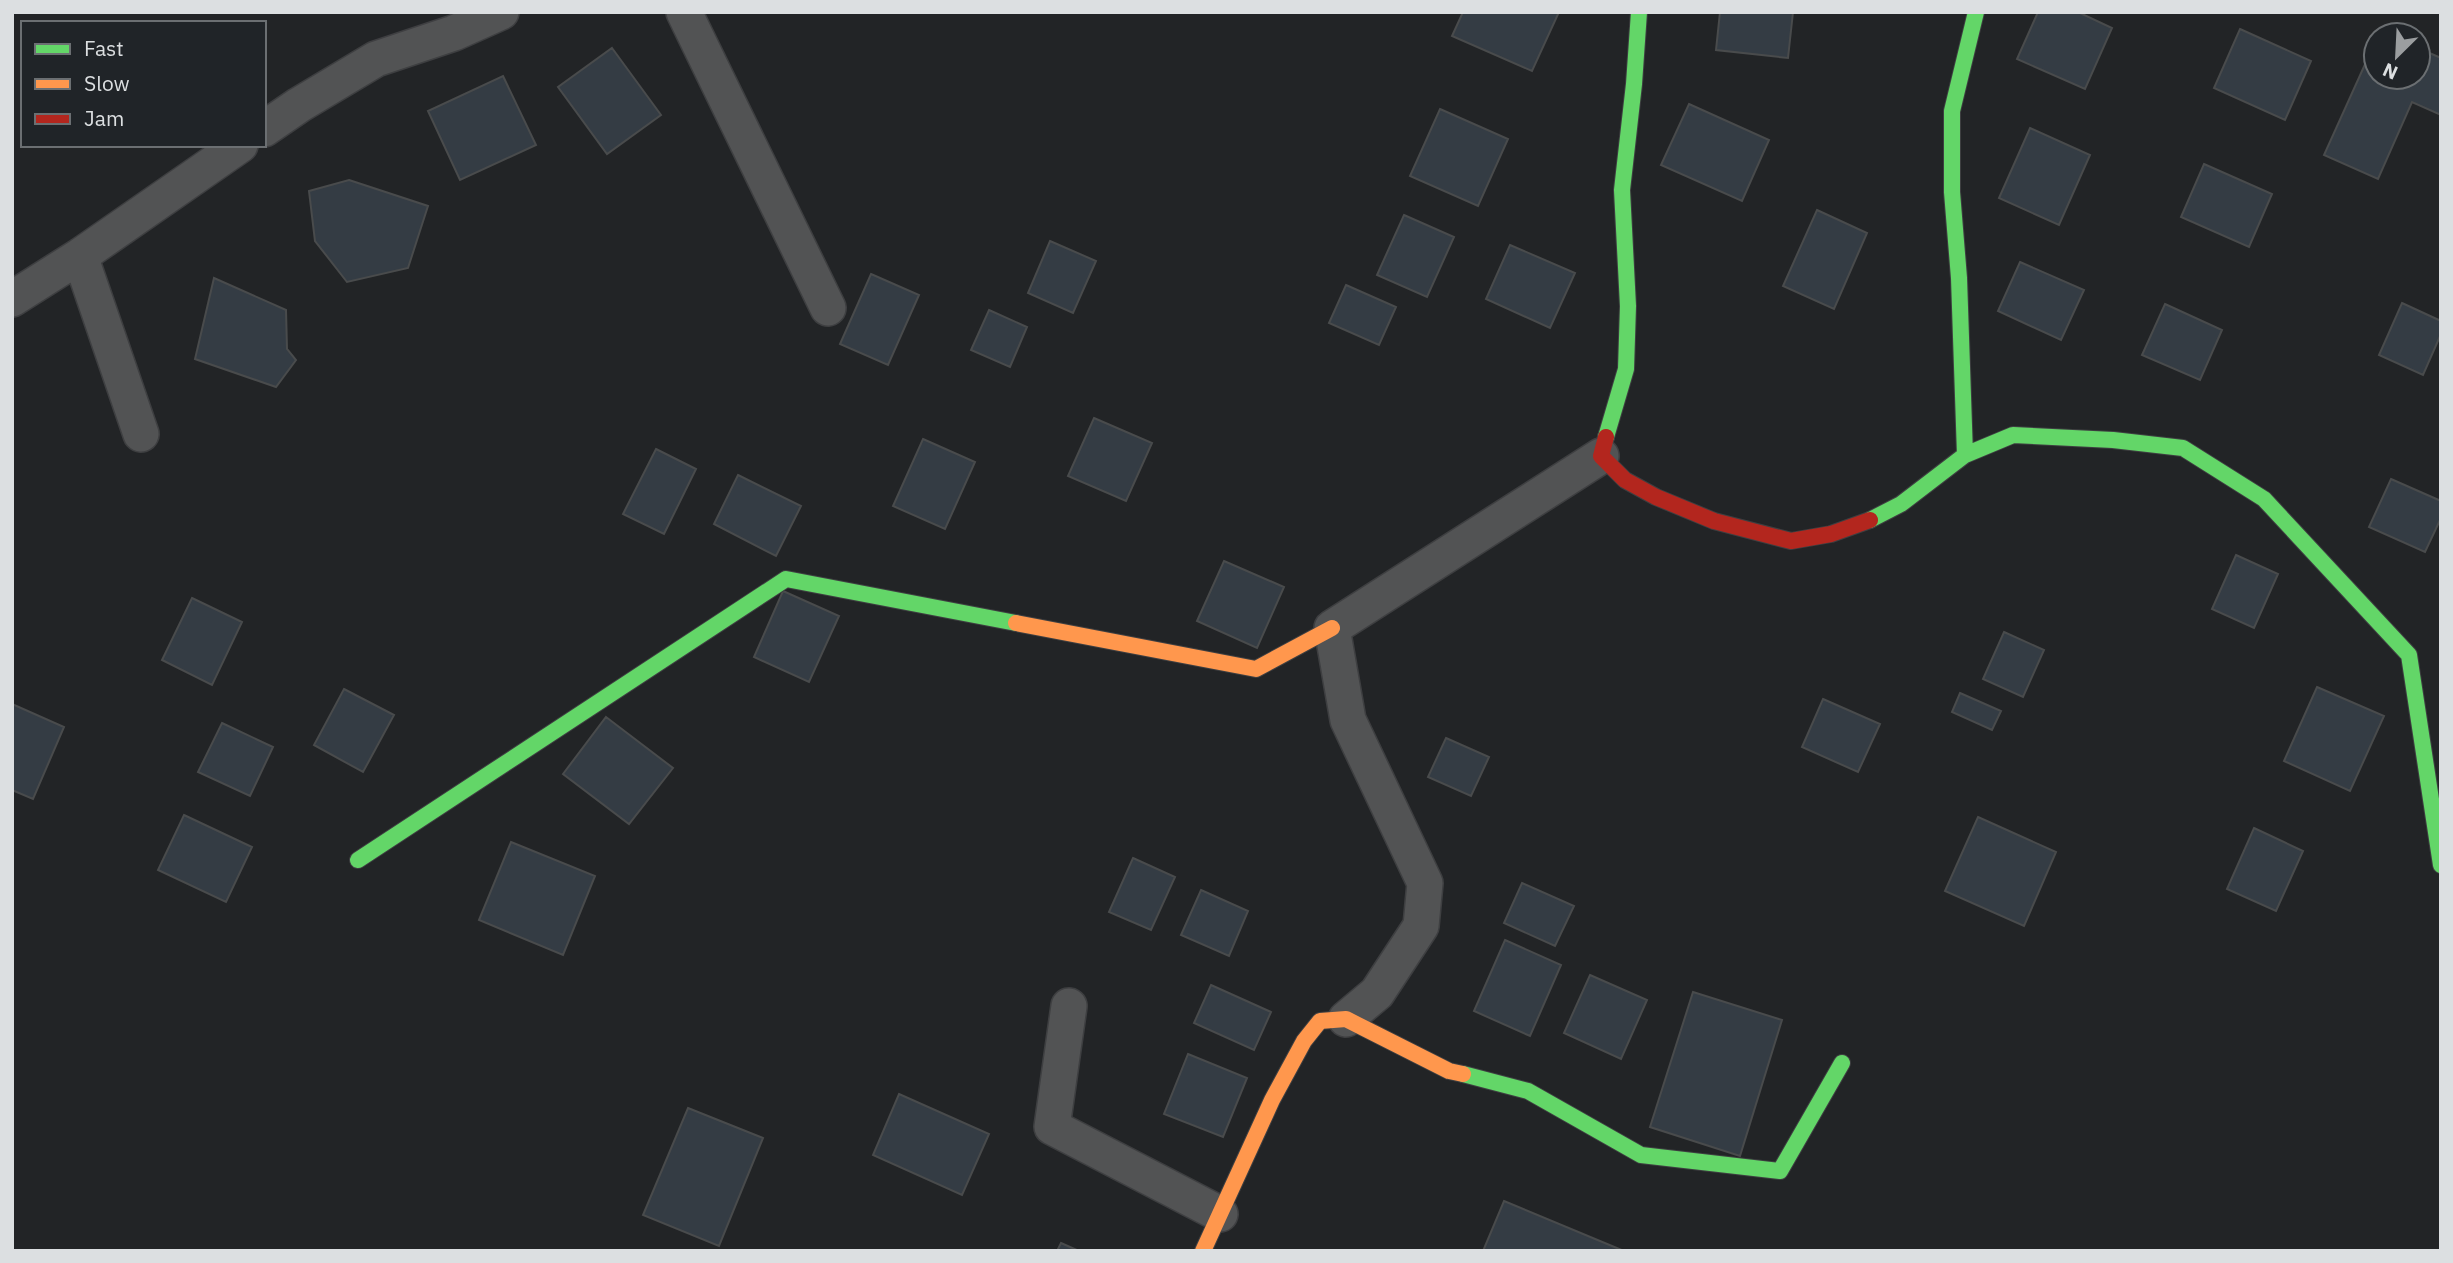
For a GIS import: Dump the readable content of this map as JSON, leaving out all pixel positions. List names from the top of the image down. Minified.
{"legend":["Fast","Slow","Jam"],"north":"bottom left"}
